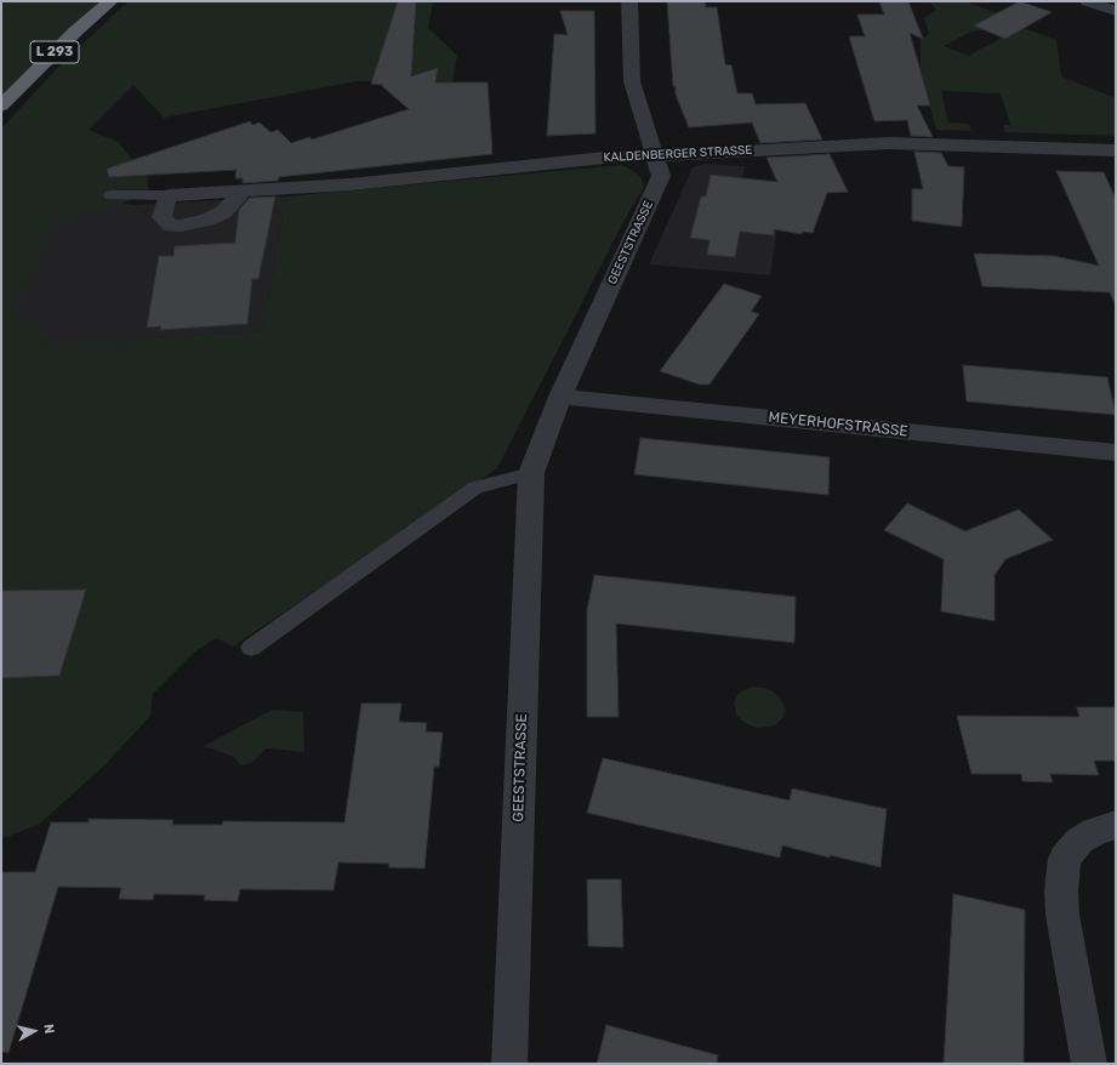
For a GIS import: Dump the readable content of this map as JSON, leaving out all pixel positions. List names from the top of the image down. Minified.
{"streets":{"highway":["L 293"],"street":["KALDENBERGER STRASSE","GEESTSTRASSE","MEYERHOFSTRASSE"]},"crossings":[["KALDENBERGER STRASSE","GEESTSTRASSE"],["GEESTSTRASSE","MEYERHOFSTRASSE"]],"north":"right"}
